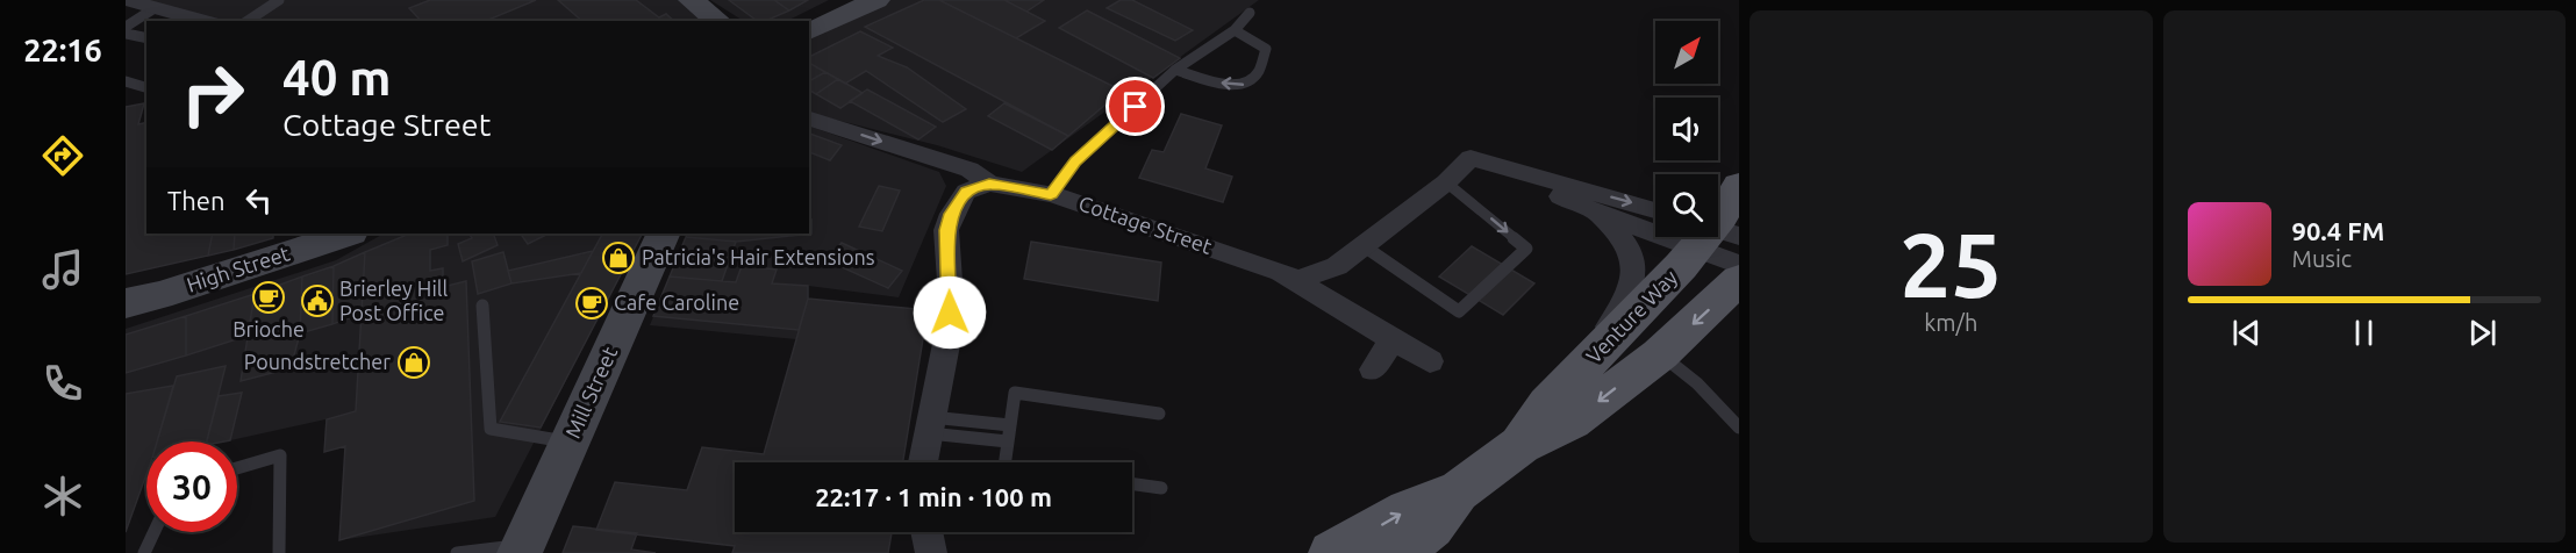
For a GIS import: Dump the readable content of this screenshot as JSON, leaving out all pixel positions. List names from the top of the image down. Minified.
{"streets":{"main road":["Venture Way"],"street":["Cottage Street","High Street","Mill Street"]},"places":{"shop":["Patricia's Hair Extensions","Poundstretcher"],"cafe":["Brioche","Cafe Caroline"],"public building":["Brierley Hill Post Office"]},"north":"top right","page":{"tabs":"22:16","tile":["25","km/h"],"turn":["40 m","Cottage Street"],"then":"Then","song":["90.4 FM","Music"],"limit":"30","trip":"22:17 · 1 min · 100 m"}}
